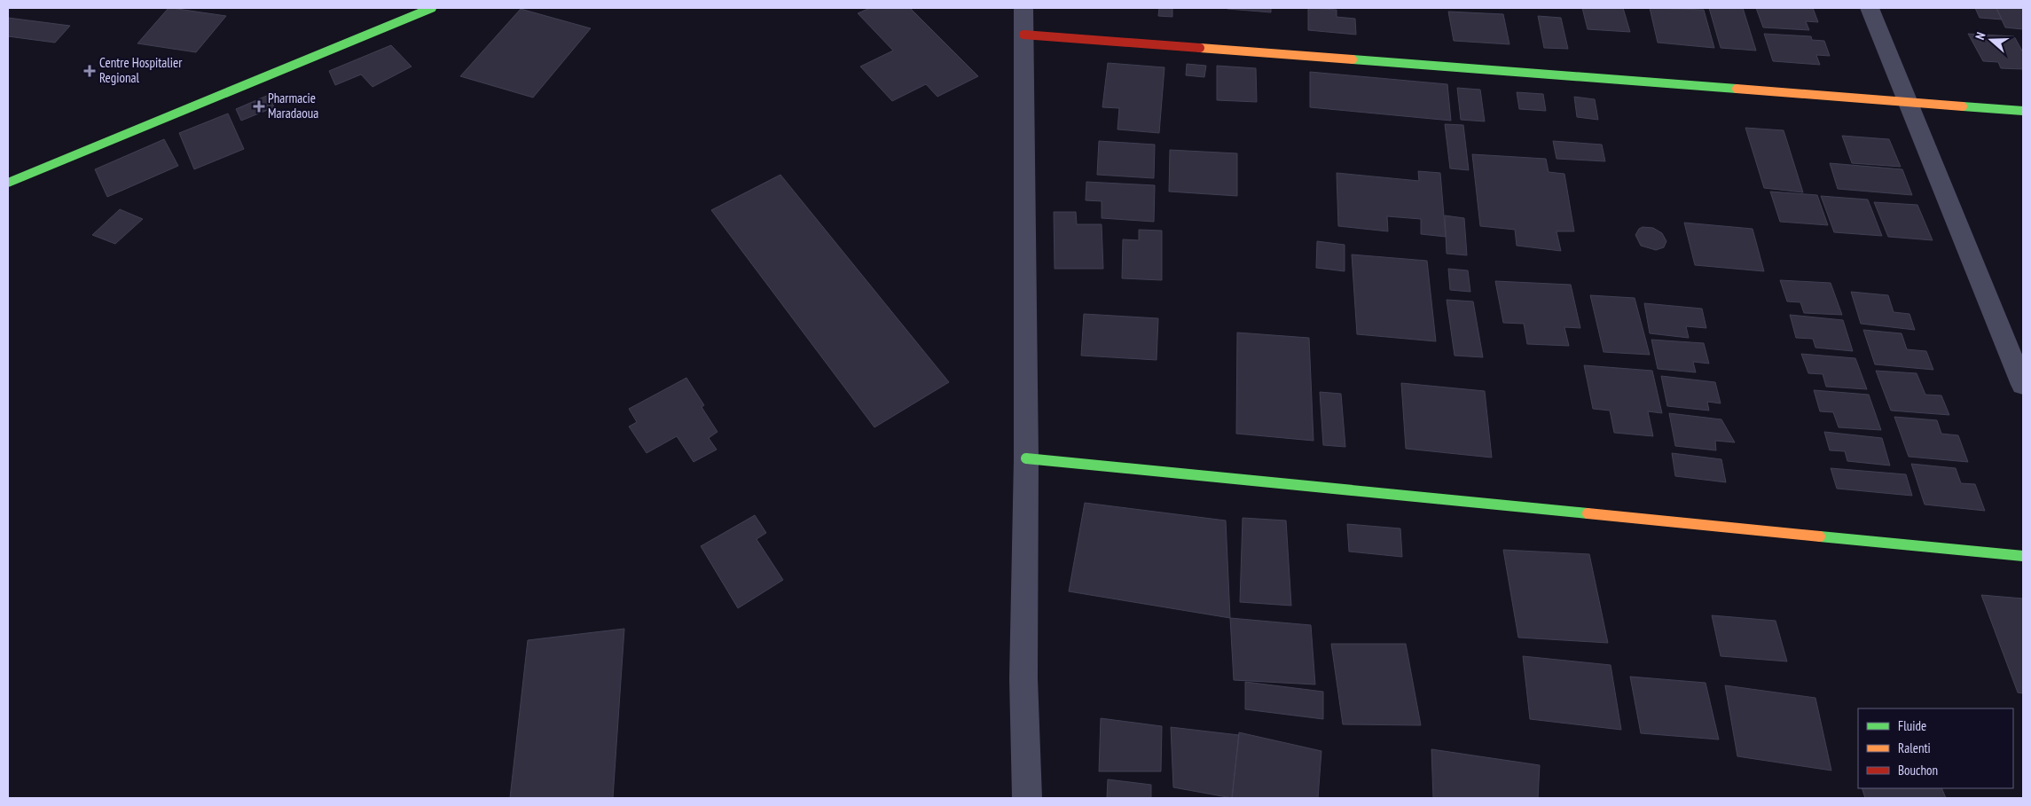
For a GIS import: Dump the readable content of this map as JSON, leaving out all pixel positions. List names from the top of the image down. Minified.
{"places":{"health":["Centre Hospitalier Regional","Pharmacie Maradaoua"]},"legend":["Fluide","Ralenti","Bouchon"],"north":"left"}
